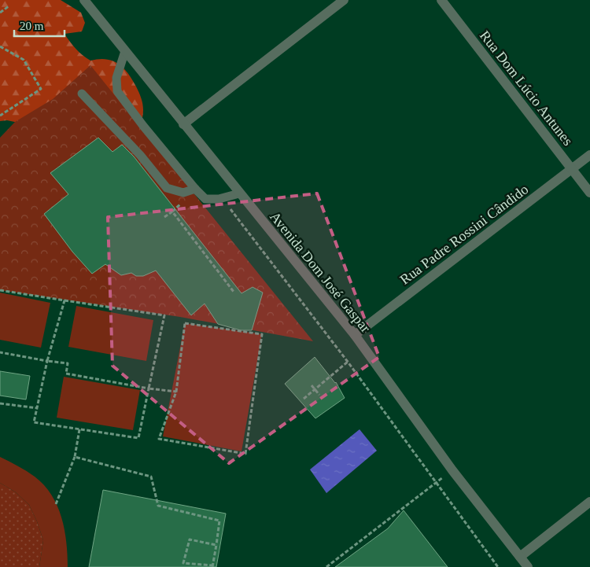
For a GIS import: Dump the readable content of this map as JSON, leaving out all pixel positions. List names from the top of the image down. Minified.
{"streets":{"street":["Rua Dom Lúcio Antunes","Rua Padre Rossini Cândido","Avenida Dom José Gaspar"]},"crossings":[["Rua Dom Lúcio Antunes","Rua Padre Rossini Cândido"],["Rua Padre Rossini Cândido","Avenida Dom José Gaspar"]],"scale_bar":"20 m"}
